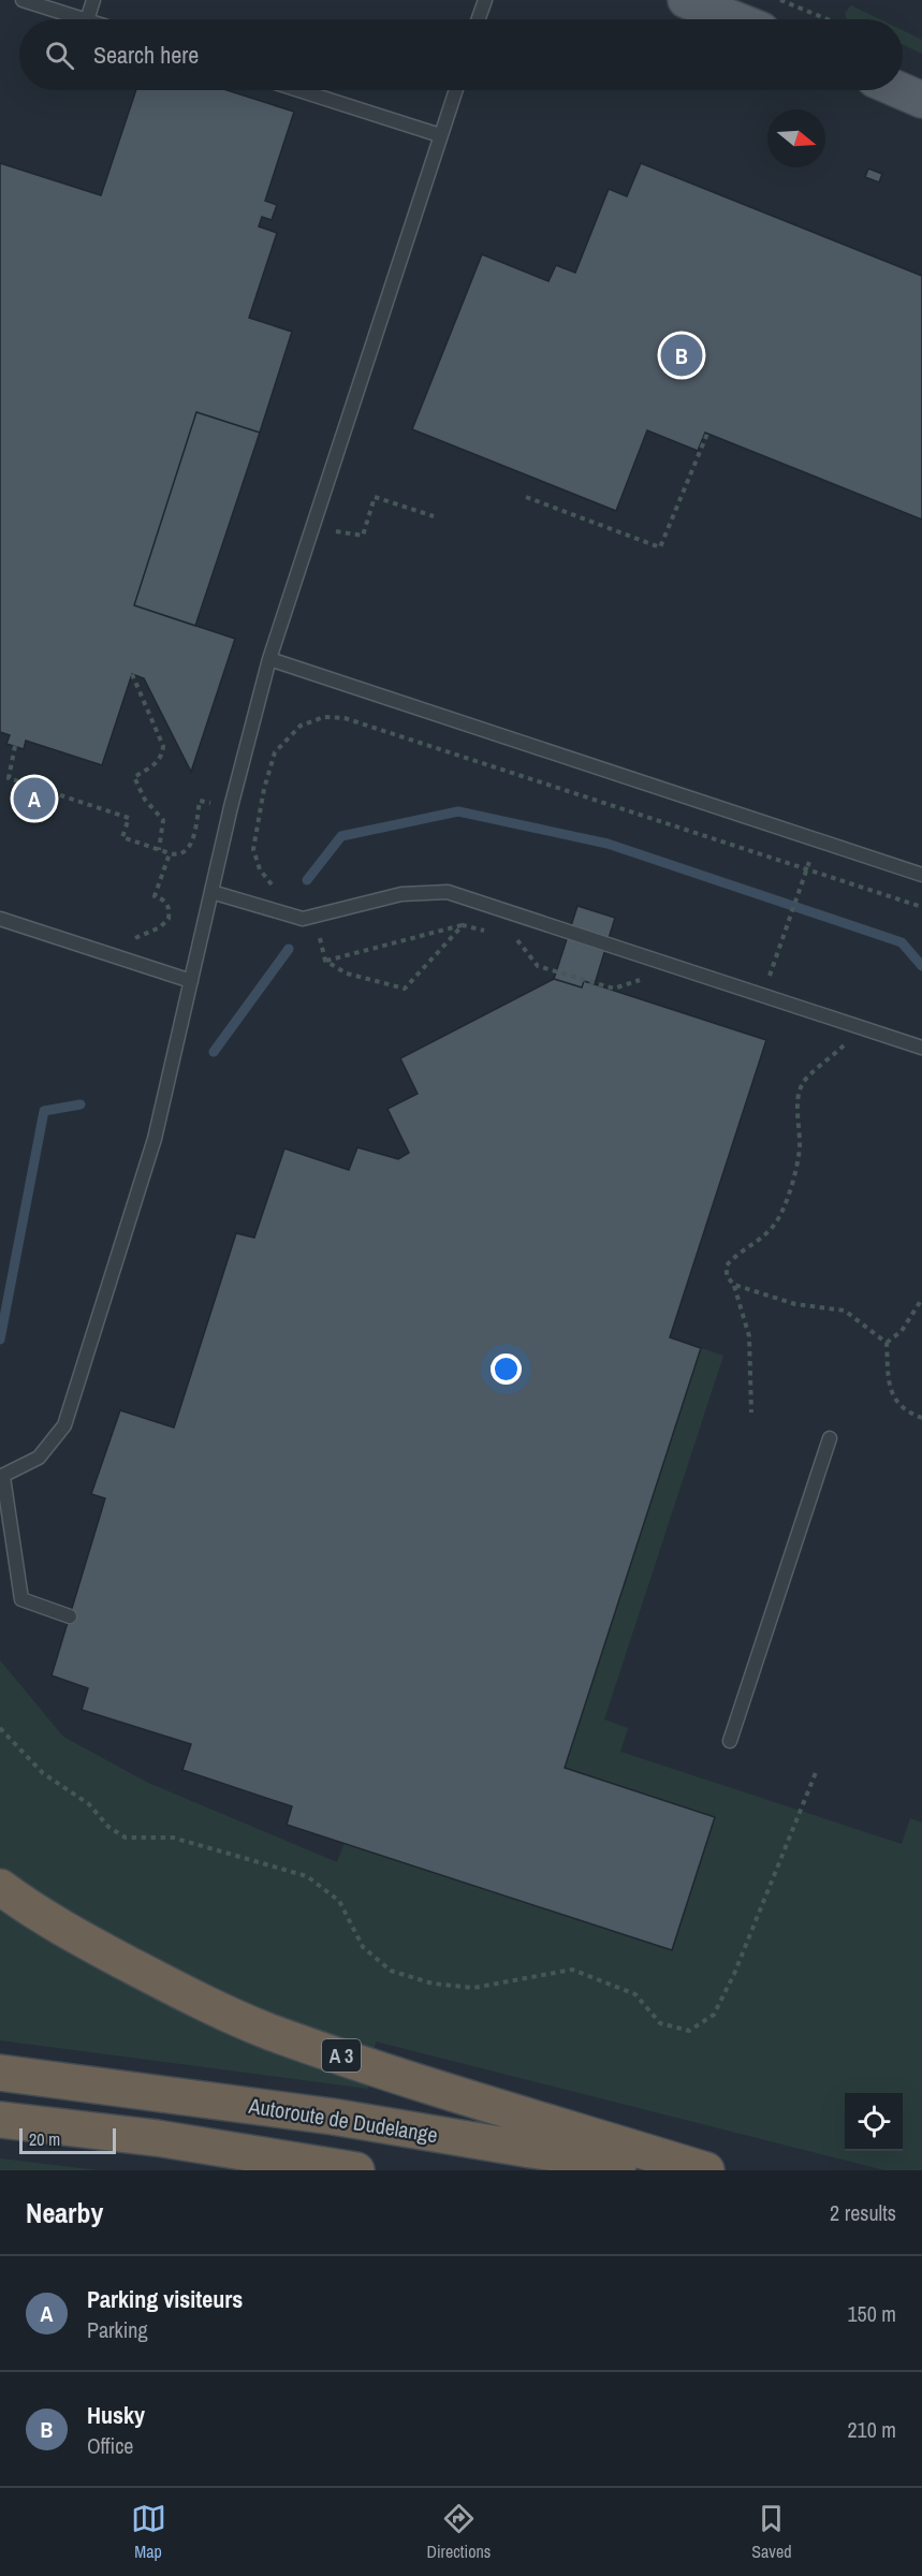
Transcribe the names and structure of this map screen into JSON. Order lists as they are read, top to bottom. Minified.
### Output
{"streets":{"highway":["A 3","Autoroute de Dudelange"]},"scale_bar":"20 m","north":"right","page":{"search":"Search here","pins":["B","A"],"scale":"20 m","heading":["Nearby","2 results"],"list":[{"mark":"A","name":"Parking visiteurs","note":"Parking","value":"150 m"},{"mark":"B","name":"Husky","note":"Office","value":"210 m"}],"nav":["Map","Directions","Saved"]}}
